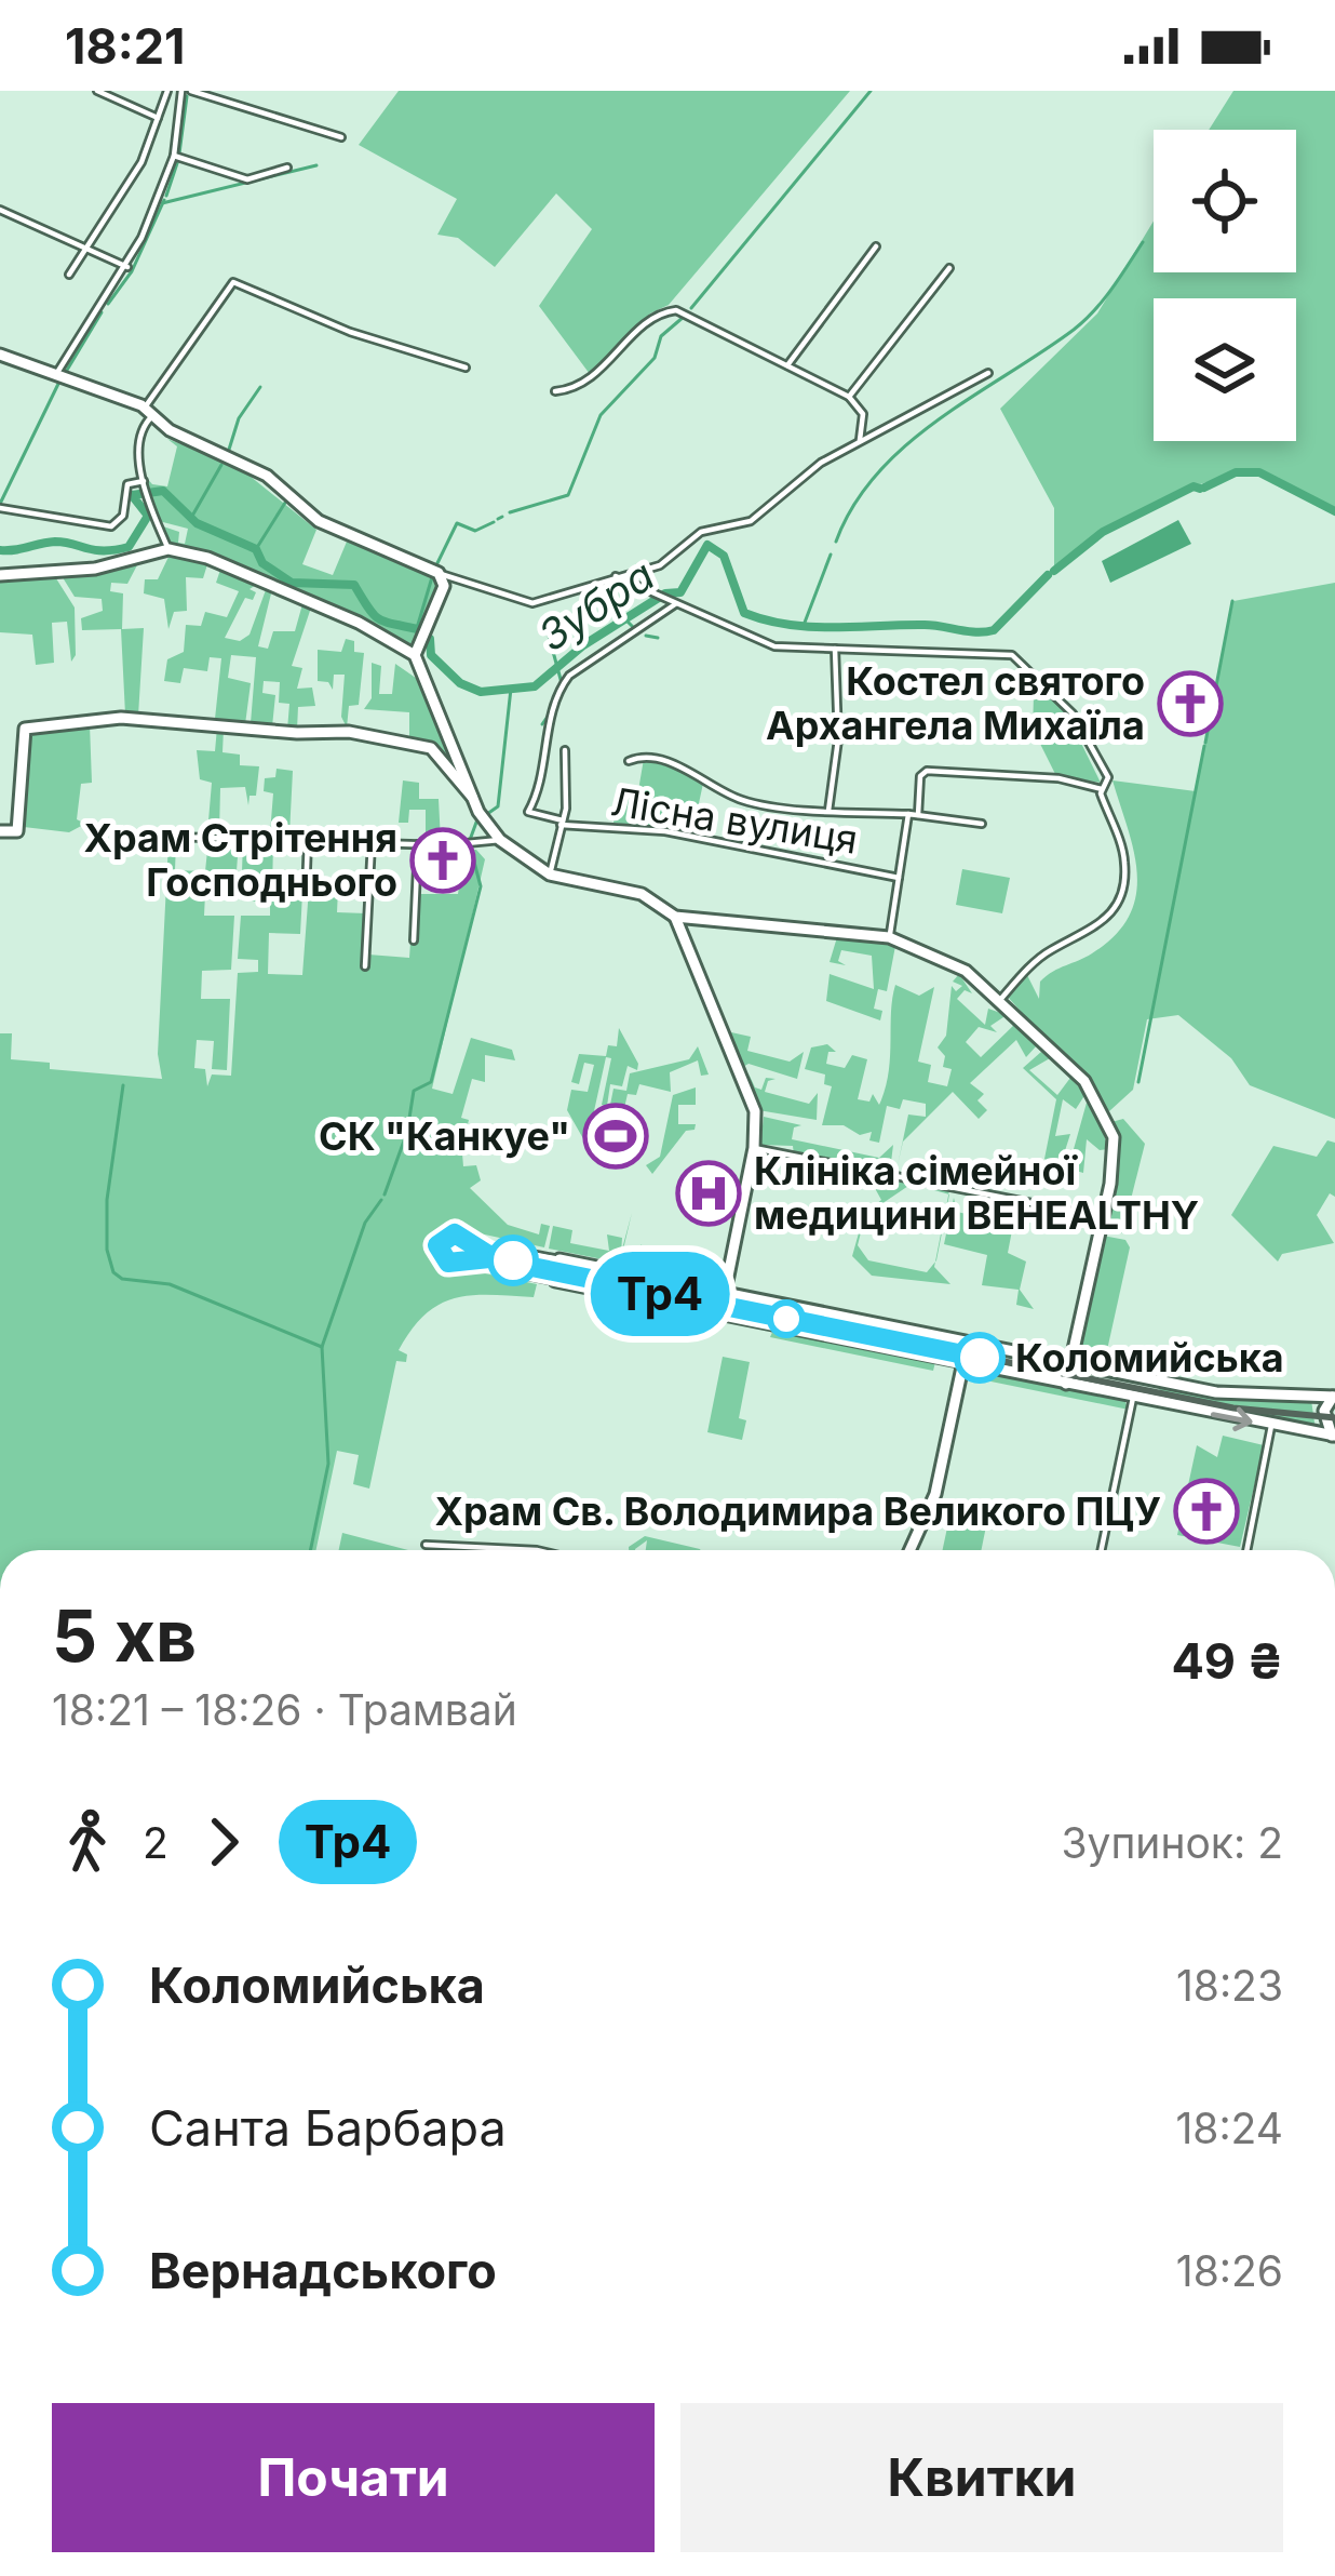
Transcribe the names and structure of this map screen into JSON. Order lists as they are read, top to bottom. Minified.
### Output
{"streets":{"street":["Лісна вулиця"]},"water":["Зубра"],"places":{"church":["Костел святого Архангела Михаїла","Храм Стрітення Господнього","Храм Св. Володимира Великого ПЦУ"],"sports":["СК \"Канкуе\""],"hospital":["Клініка сімейної медицини BEHEALTHY"],"other":["Коломийська"]},"lines":["tram line Тр4"],"page":{"status":"18:21","on_map":"Тр4","heading":["5 хв","18:21 – 18:26 · Трамвай","49 ₴"],"legs":["2","Тр4","Зупинок: 2"],"list":[{"name":"Коломийська","value":"18:23"},{"name":"Санта Барбара","value":"18:24"},{"name":"Вернадського","value":"18:26"}],"buttons":["Почати","Квитки"]}}
